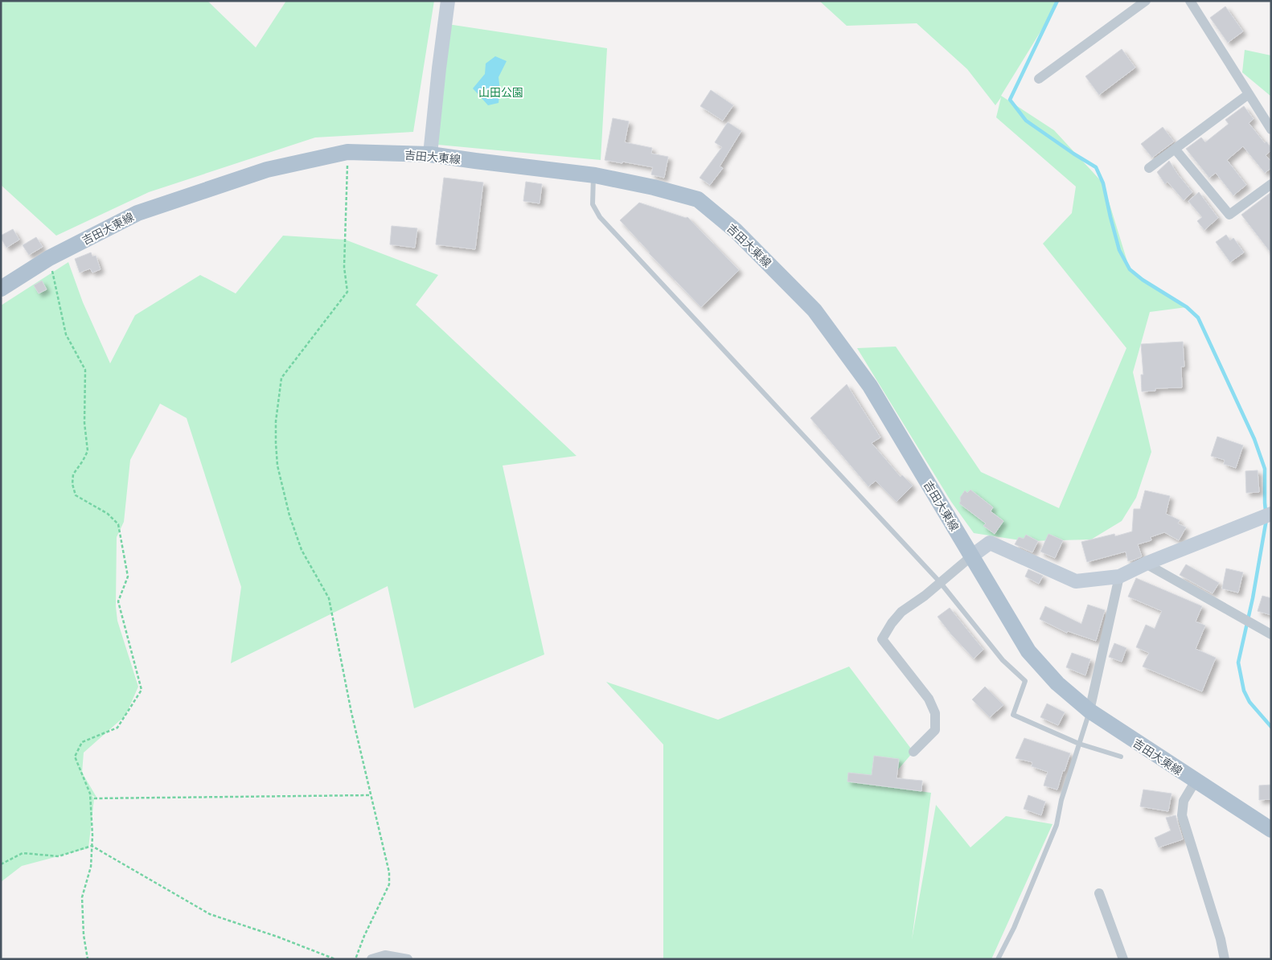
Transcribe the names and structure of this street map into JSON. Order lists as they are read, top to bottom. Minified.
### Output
{"streets":{"main road":["吉田大東線"]},"parks":["山田公園"]}
